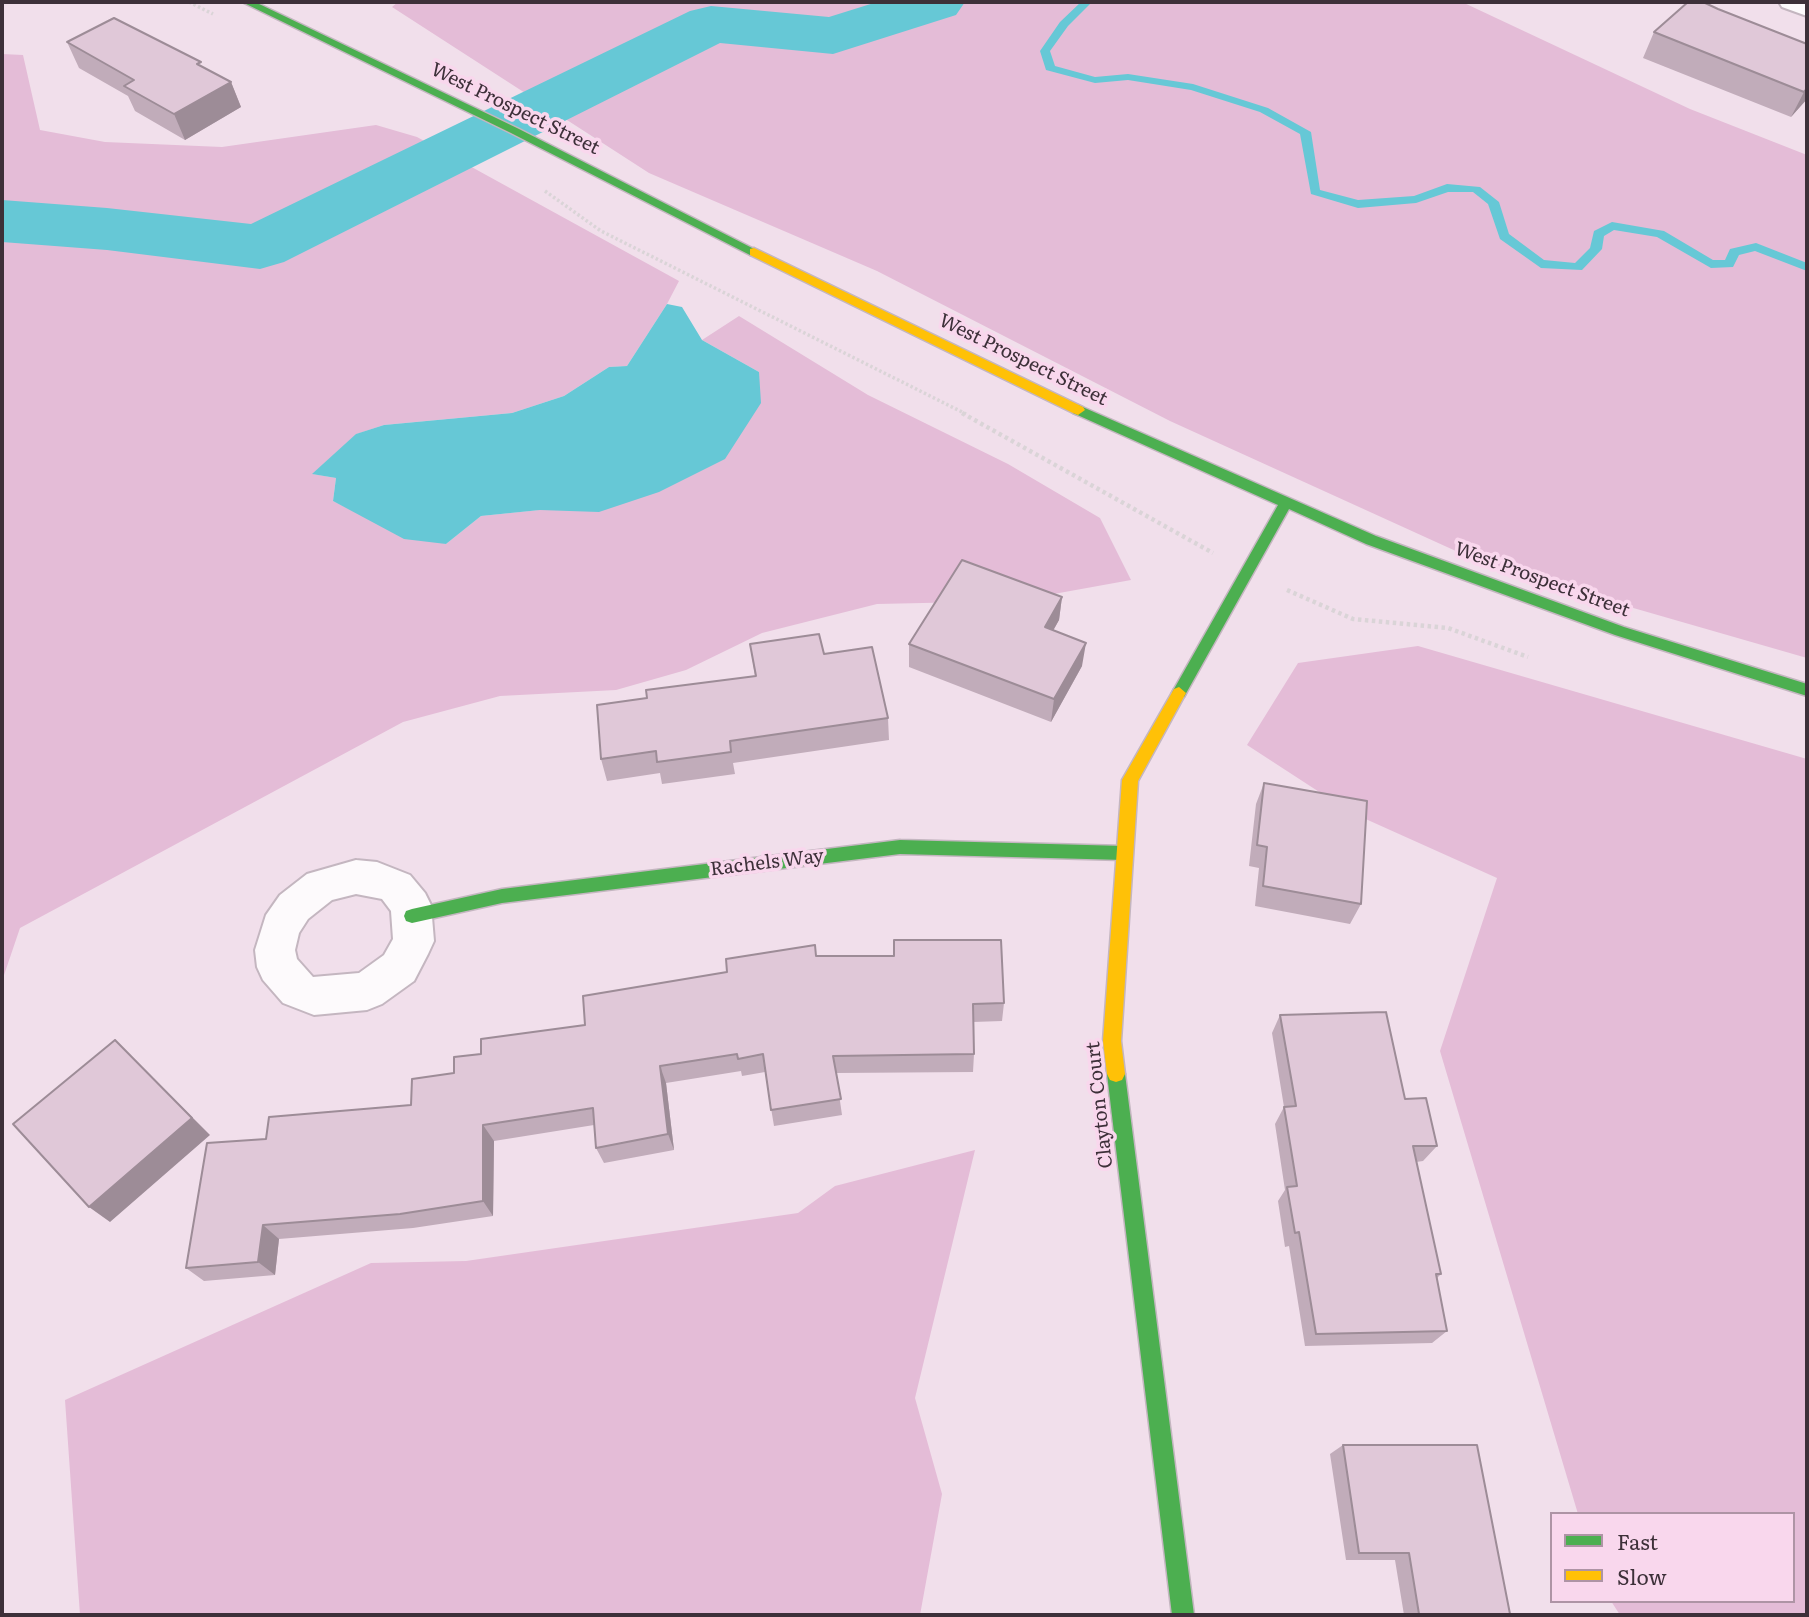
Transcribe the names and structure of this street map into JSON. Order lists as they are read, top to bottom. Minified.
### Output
{"streets":{"street":["West Prospect Street","Rachels Way","Clayton Court"]},"crossings":[["West Prospect Street","Clayton Court"],["Rachels Way","Clayton Court"]],"legend":["Fast","Slow"]}
